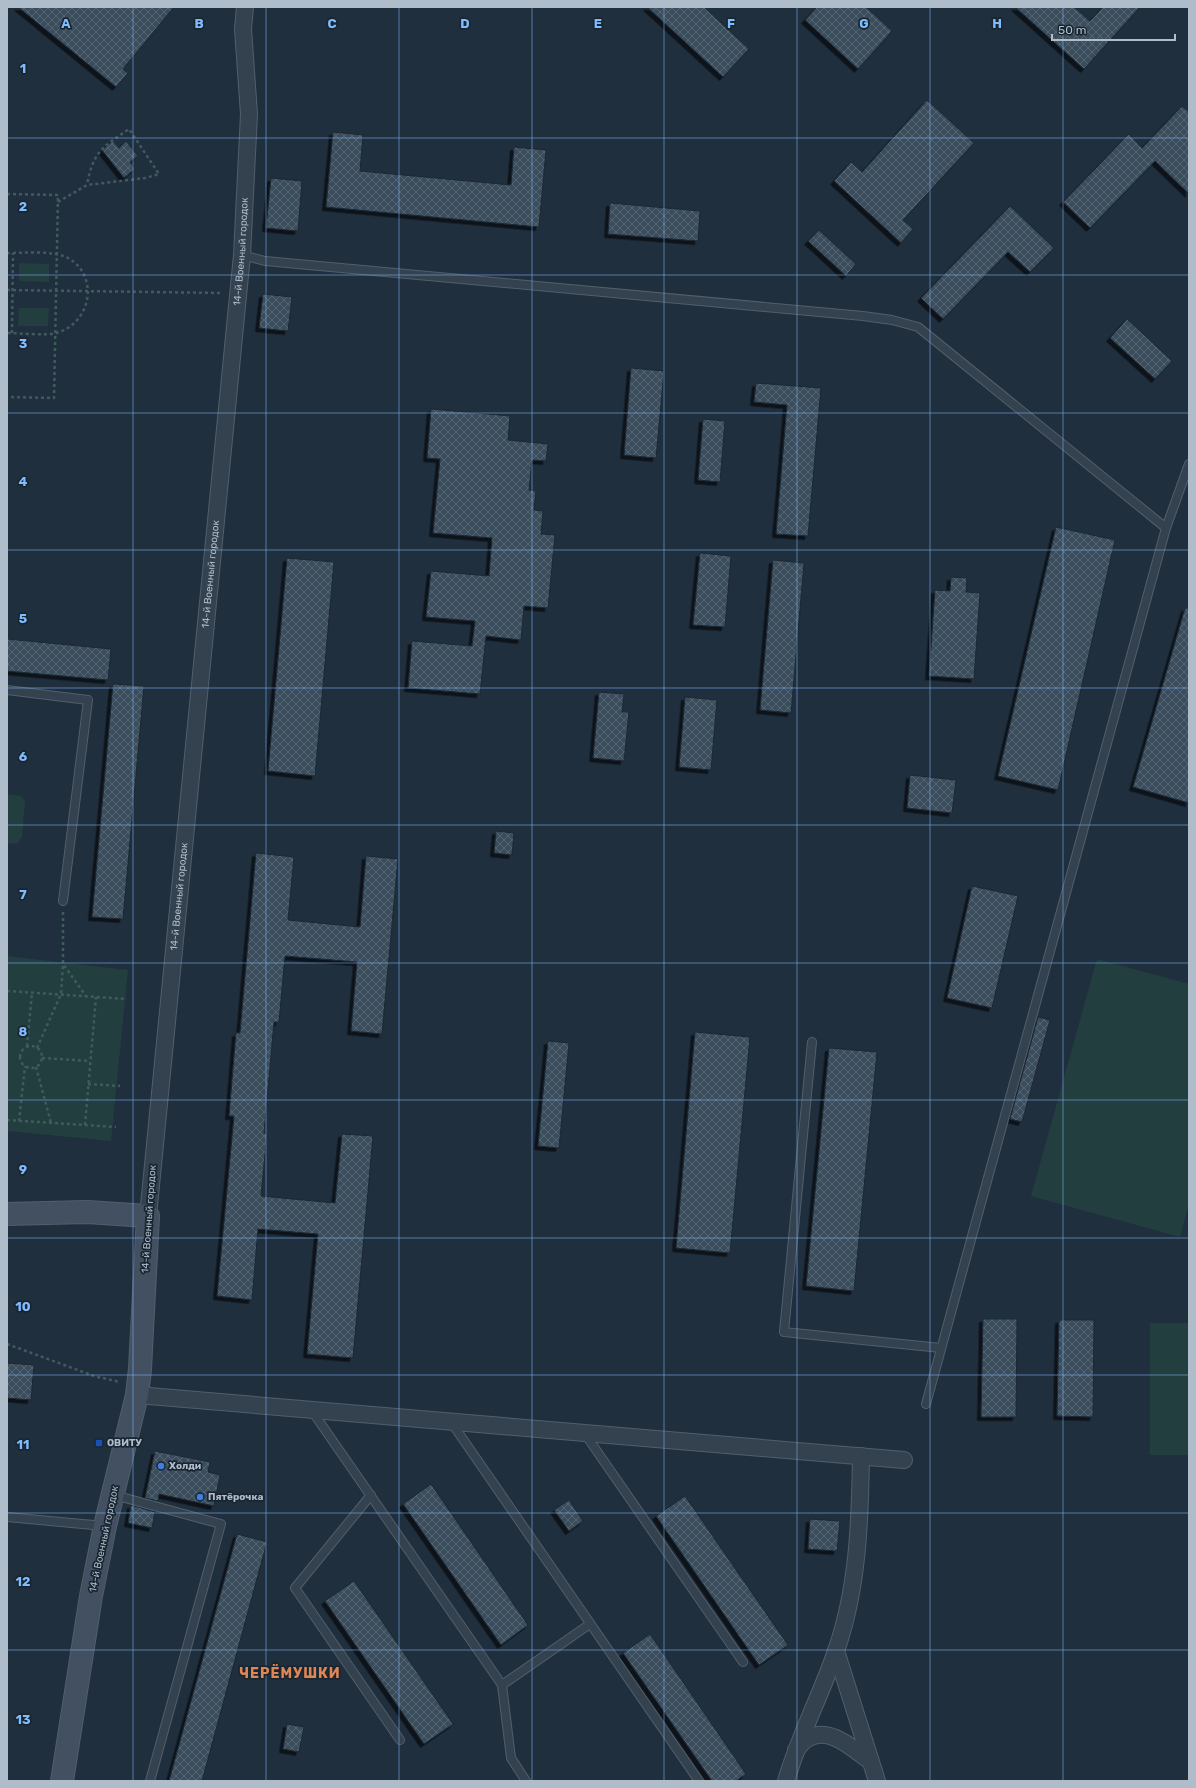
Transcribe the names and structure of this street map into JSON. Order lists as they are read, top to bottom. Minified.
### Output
{"streets":{"street":["14-й Военный городок"]},"districts":["ЧЕРЁМУШКИ"],"places":{"transit":["ОВИТУ"],"other":["Холди","Пятёрочка"]},"scale_bar":"50 m","grid":{"columns":["A","B","C","D","E","F","G","H"],"rows":["1","2","3","4","5","6","7","8","9","10","11","12","13"]}}
